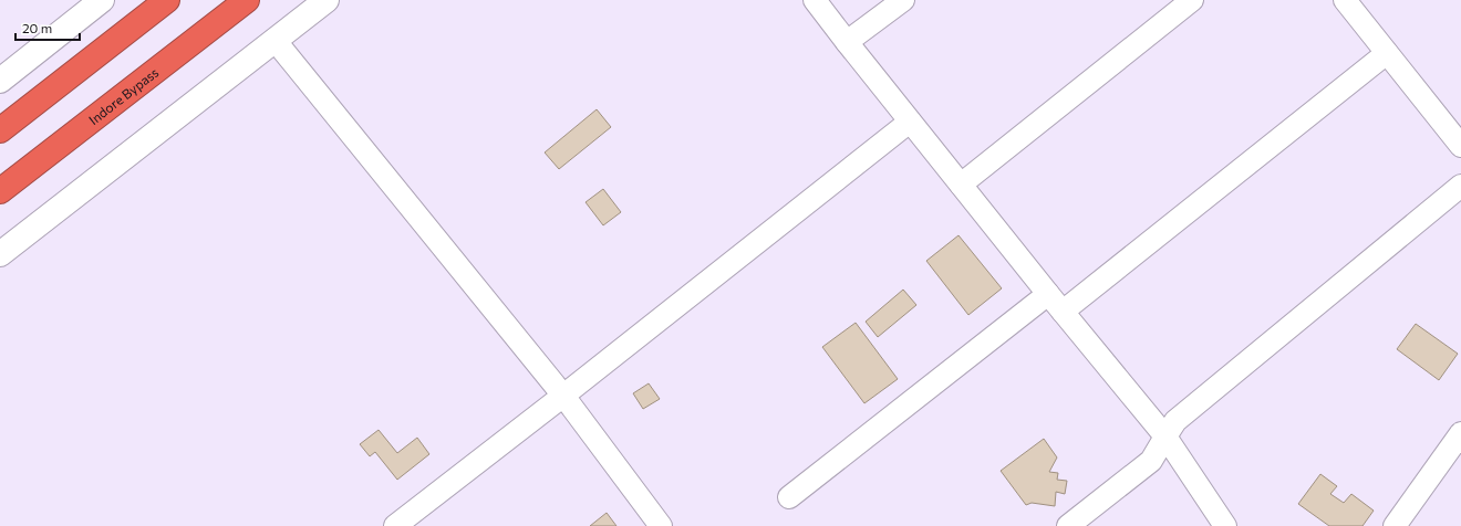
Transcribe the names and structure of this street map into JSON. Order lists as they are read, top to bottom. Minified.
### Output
{"streets":{"highway":["Indore Bypass"]},"scale_bar":"20 m"}
